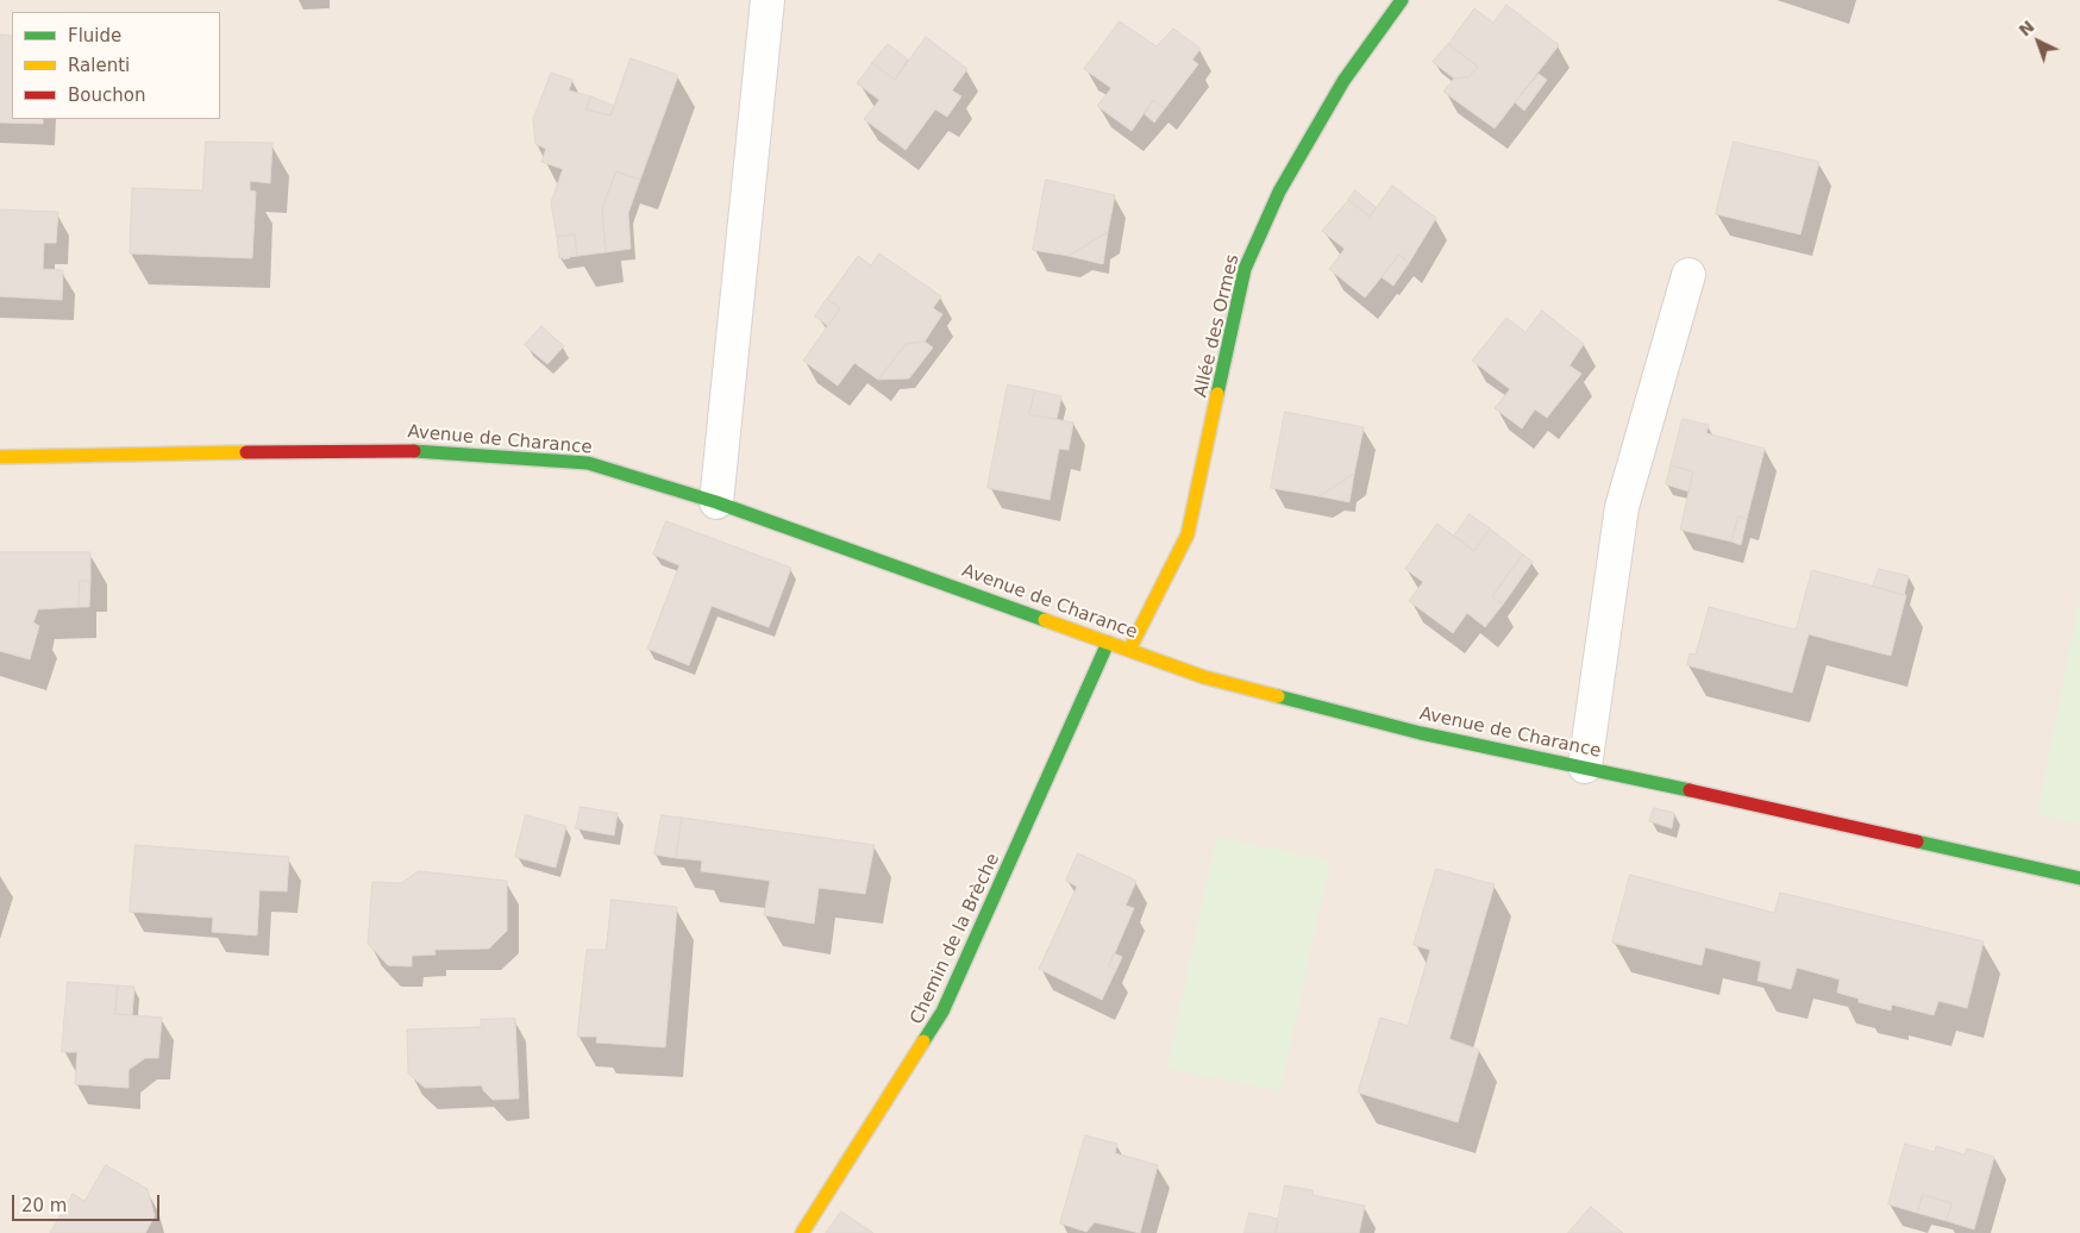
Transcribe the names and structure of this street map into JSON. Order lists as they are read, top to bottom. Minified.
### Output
{"streets":{"street":["Allée des Ormes","Avenue de Charance","Chemin de la Brèche"]},"crossings":[["Allée des Ormes","Avenue de Charance"],["Avenue de Charance","Chemin de la Brèche"]],"legend":["Fluide","Ralenti","Bouchon"],"scale_bar":"20 m","north":"top left"}
